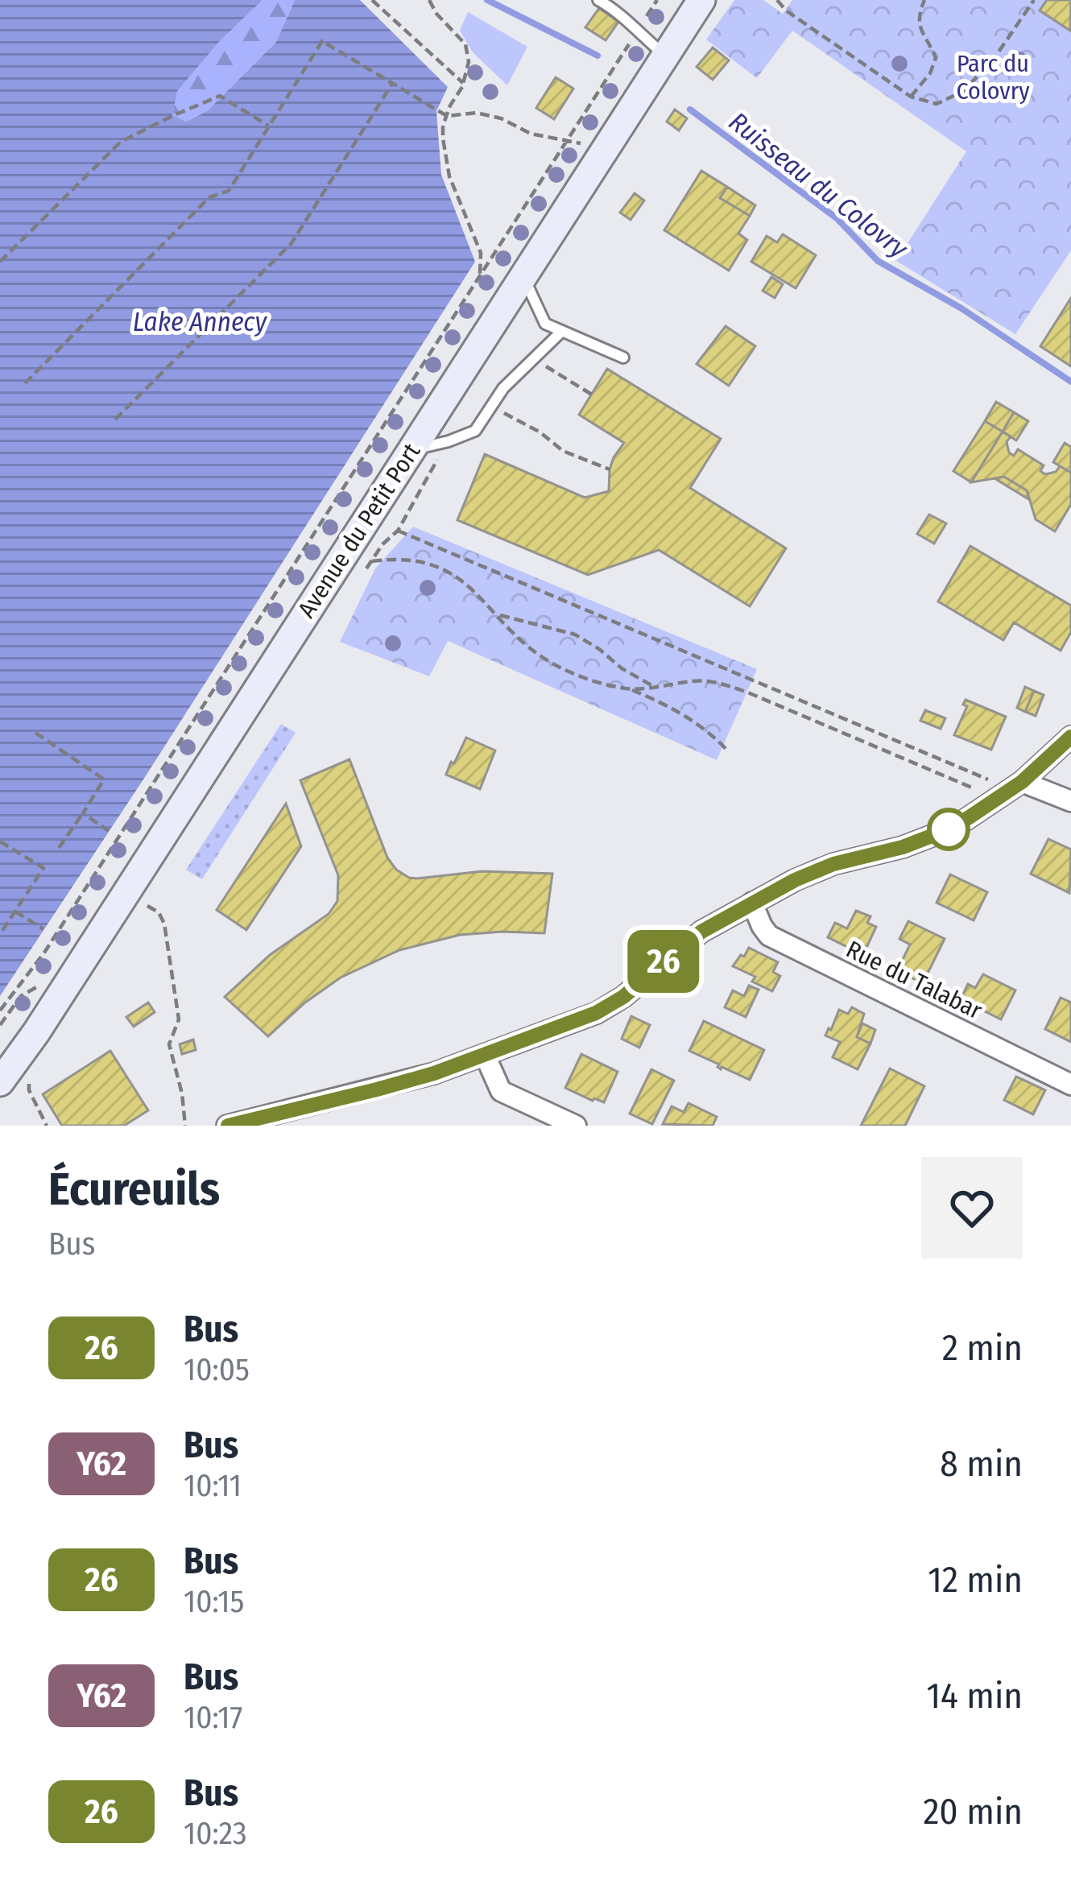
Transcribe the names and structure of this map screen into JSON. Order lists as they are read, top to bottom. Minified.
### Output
{"streets":{"main road":["Avenue du Petit Port"],"street":["Rue du Talabar"]},"water":["Ruisseau du Colovry","Lake Annecy"],"parks":["Parc du Colovry"],"lines":["bus line 26"],"page":{"on_map":"26","heading":["Écureuils","Bus"],"list":[{"mark":"26","name":"Bus","note":"10:05","value":"2 min"},{"mark":"Y62","name":"Bus","note":"10:11","value":"8 min"},{"mark":"26","name":"Bus","note":"10:15","value":"12 min"},{"mark":"Y62","name":"Bus","note":"10:17","value":"14 min"},{"mark":"26","name":"Bus","note":"10:23","value":"20 min"}]}}
